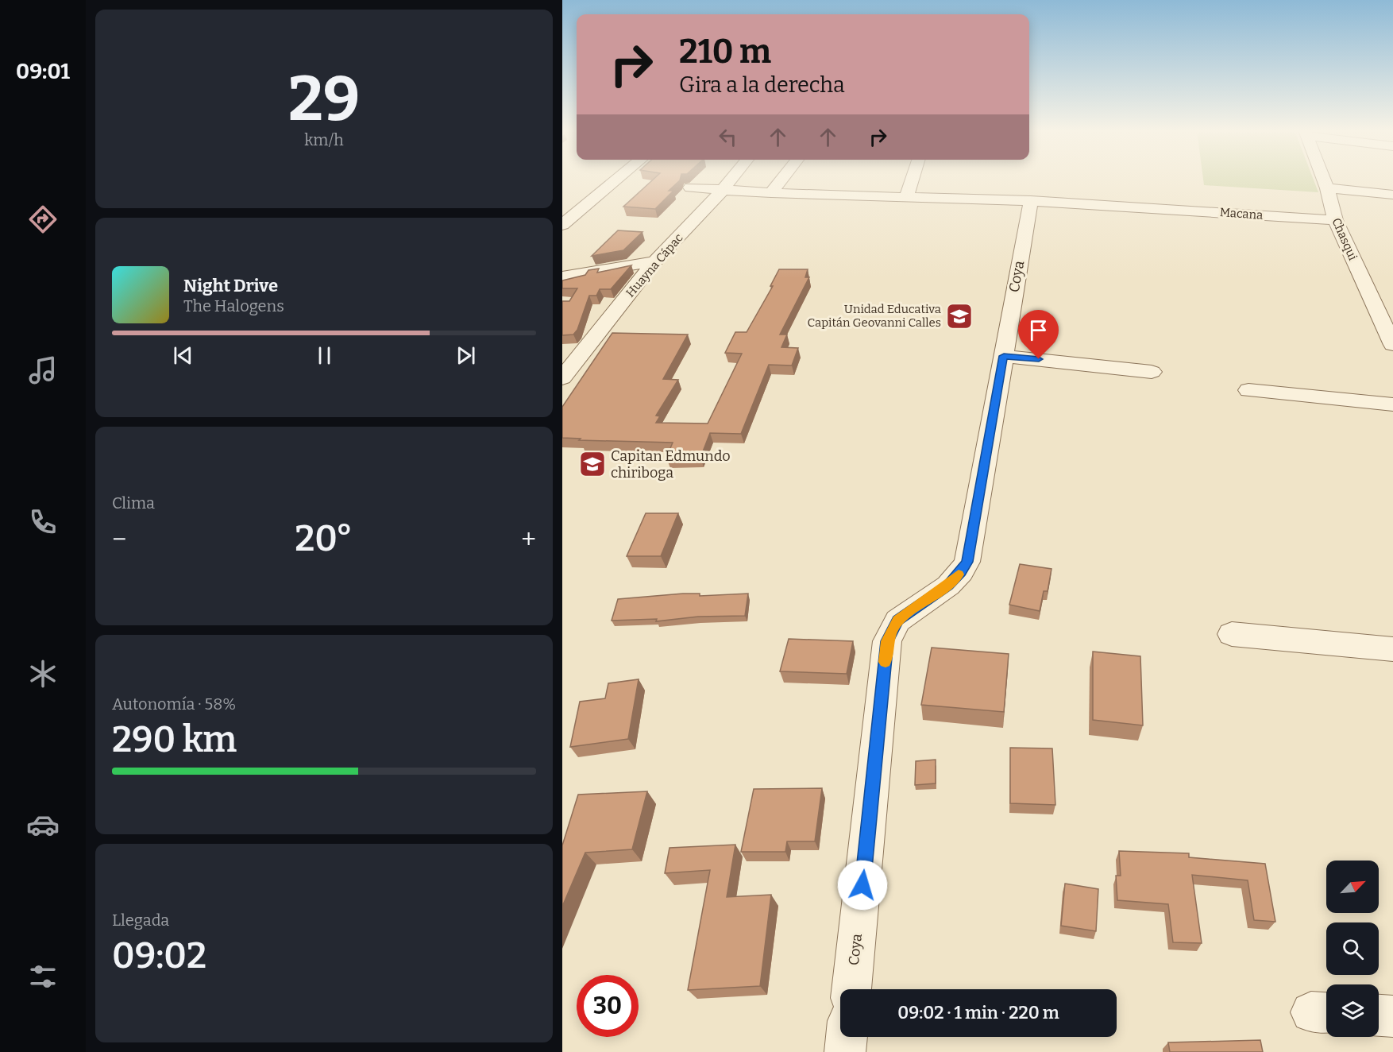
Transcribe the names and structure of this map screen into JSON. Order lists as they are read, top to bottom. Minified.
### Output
{"streets":{"street":["Macana","Chasqui","Huayna Cápac","Coya"]},"crossings":[["Macana","Chasqui"],["Macana","Huayna Cápac"],["Macana","Coya"]],"places":{"school or university":["Unidad Educativa Capitán Geovanni Calles","Capitan Edmundo chiriboga"]},"north":"top right","page":{"tabs":"09:01","tile":[["29","km/h"],"Clima",["Autonomía · 58%","290 km"],["Llegada","09:02"]],"turn":["210 m","Gira a la derecha"],"song":["Night Drive","The Halogens"],"heat":["−","20°","+"],"limit":"30","trip":"09:02 · 1 min · 220 m"}}
